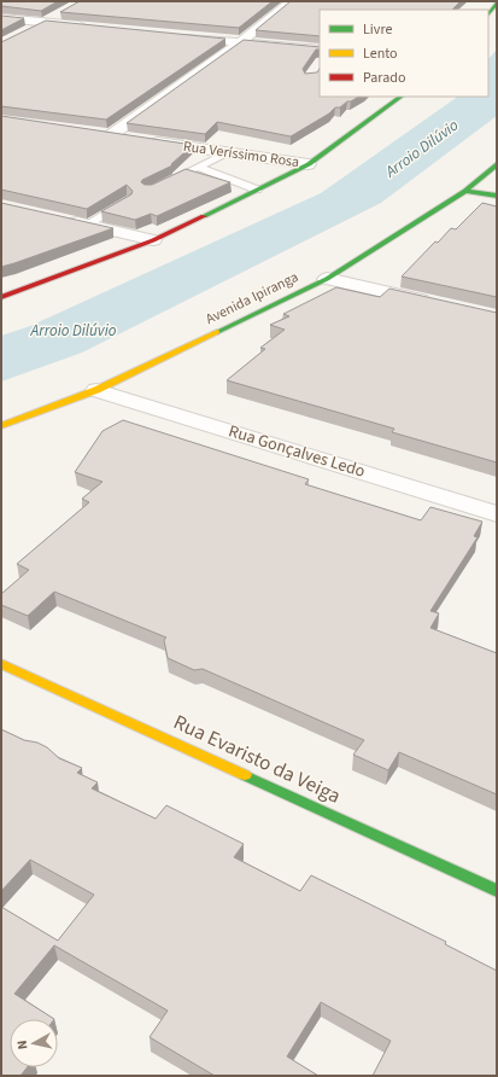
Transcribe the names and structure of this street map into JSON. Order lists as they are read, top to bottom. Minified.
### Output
{"streets":{"main road":["Avenida Ipiranga","Rua Evaristo da Veiga"],"street":["Rua Veríssimo Rosa","Rua Gonçalves Ledo"]},"crossings":[["Avenida Ipiranga","Rua Gonçalves Ledo"]],"water":["Arroio Dilúvio"],"legend":["Livre","Lento","Parado"],"north":"left"}
